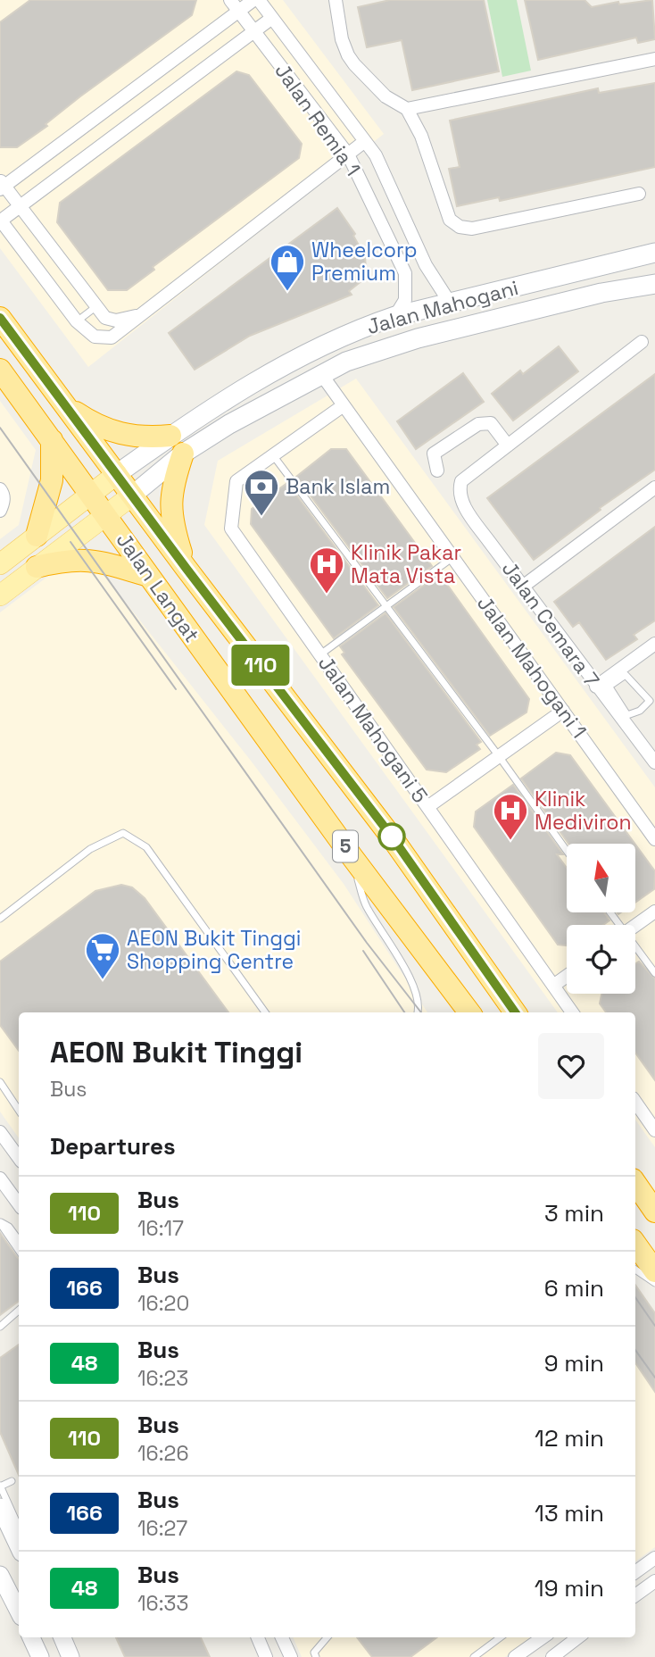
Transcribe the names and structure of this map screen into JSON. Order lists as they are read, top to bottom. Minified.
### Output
{"streets":{"highway":["Jalan Langat","5"],"main road":["Jalan Mahogani"],"street":["Jalan Remia 1","Jalan Cemara 7","Jalan Mahogani 1","Jalan Mahogani 5"]},"crossings":[["Jalan Remia 1","Jalan Mahogani"],["Jalan Mahogani","Jalan Langat"],["Jalan Mahogani","Jalan Mahogani 1"],["Jalan Mahogani 1","Jalan Mahogani 5"]],"places":{"shop":["Wheelcorp Premium"],"bank":["Bank Islam"],"hospital":["Klinik Pakar Mata Vista","Klinik Mediviron"],"supermarket":["AEON Bukit Tinggi Shopping Centre"]},"lines":["bus line 110"],"north":"top","page":{"on_map":"110","heading":[["AEON Bukit Tinggi","Bus"],"Departures"],"list":[{"mark":"110","name":"Bus","note":"16:17","value":"3 min"},{"mark":"166","name":"Bus","note":"16:20","value":"6 min"},{"mark":"48","name":"Bus","note":"16:23","value":"9 min"},{"mark":"110","name":"Bus","note":"16:26","value":"12 min"},{"mark":"166","name":"Bus","note":"16:27","value":"13 min"},{"mark":"48","name":"Bus","note":"16:33","value":"19 min"}]}}
